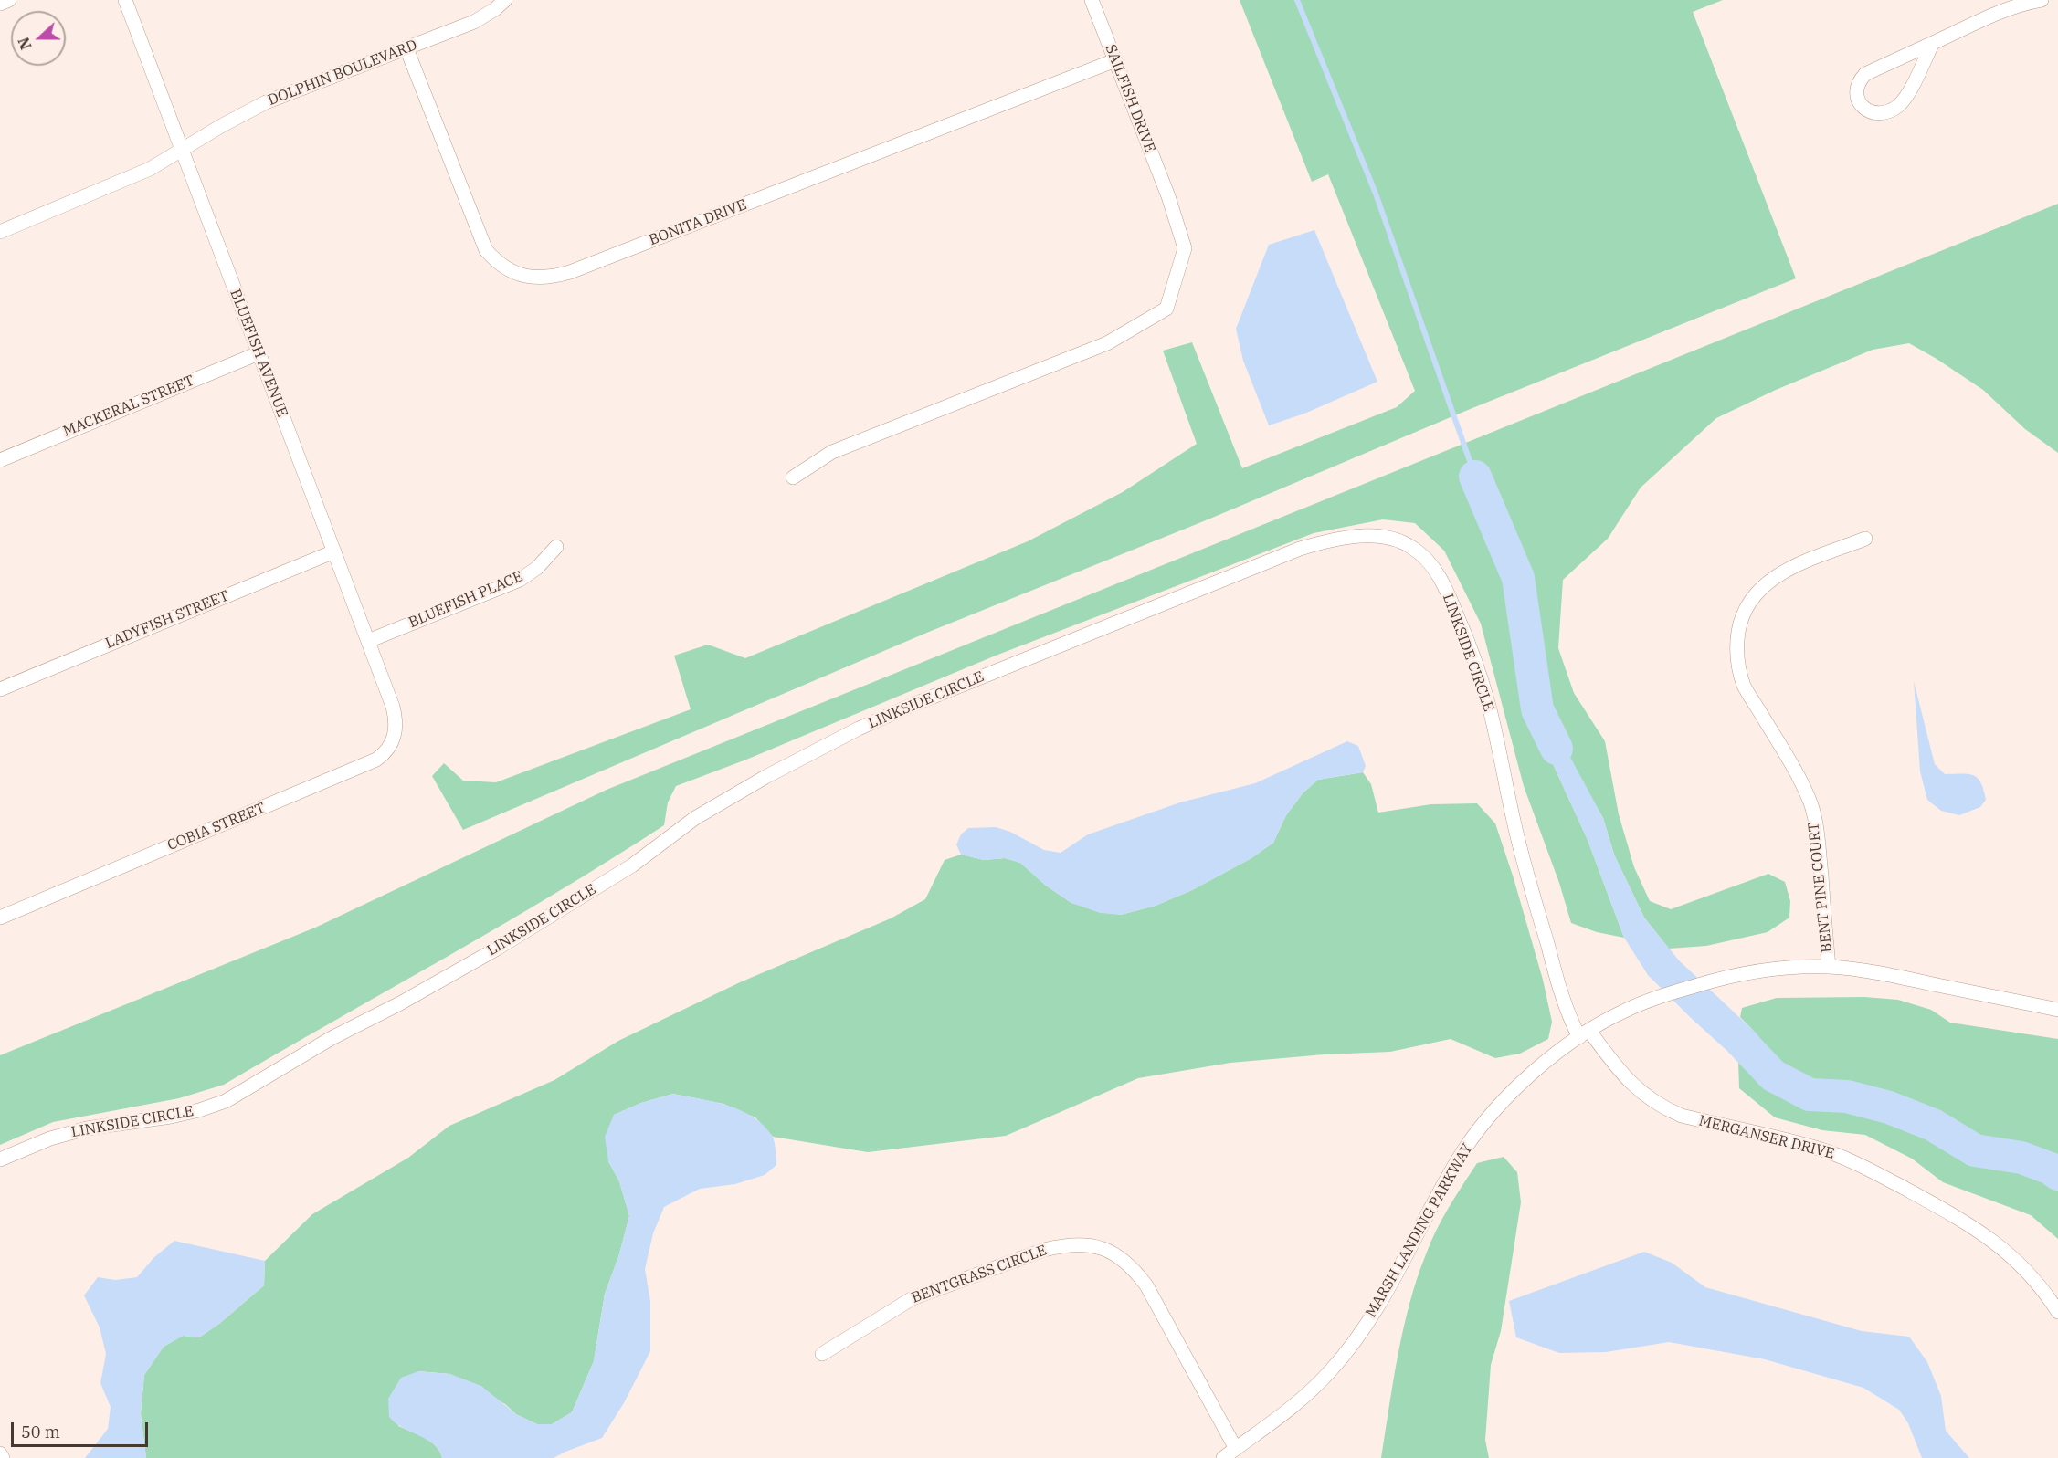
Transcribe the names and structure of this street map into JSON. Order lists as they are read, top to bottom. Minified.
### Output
{"streets":{"street":["DOLPHIN BOULEVARD","SAILFISH DRIVE","BONITA DRIVE","BLUEFISH AVENUE","MACKERAL STREET","BLUEFISH PLACE","LADYFISH STREET","LINKSIDE CIRCLE","COBIA STREET","BENT PINE COURT","MERGANSER DRIVE","MARSH LANDING PARKWAY","BENTGRASS CIRCLE"]},"crossings":[["DOLPHIN BOULEVARD","BONITA DRIVE"],["DOLPHIN BOULEVARD","BLUEFISH AVENUE"],["SAILFISH DRIVE","BONITA DRIVE"],["BLUEFISH AVENUE","MACKERAL STREET"],["BLUEFISH AVENUE","BLUEFISH PLACE"],["BLUEFISH AVENUE","LADYFISH STREET"],["BLUEFISH AVENUE","COBIA STREET"],["LINKSIDE CIRCLE","MERGANSER DRIVE"],["LINKSIDE CIRCLE","MARSH LANDING PARKWAY"],["BENT PINE COURT","MARSH LANDING PARKWAY"],["MERGANSER DRIVE","MARSH LANDING PARKWAY"],["MARSH LANDING PARKWAY","BENTGRASS CIRCLE"]],"scale_bar":"50 m","north":"left"}
